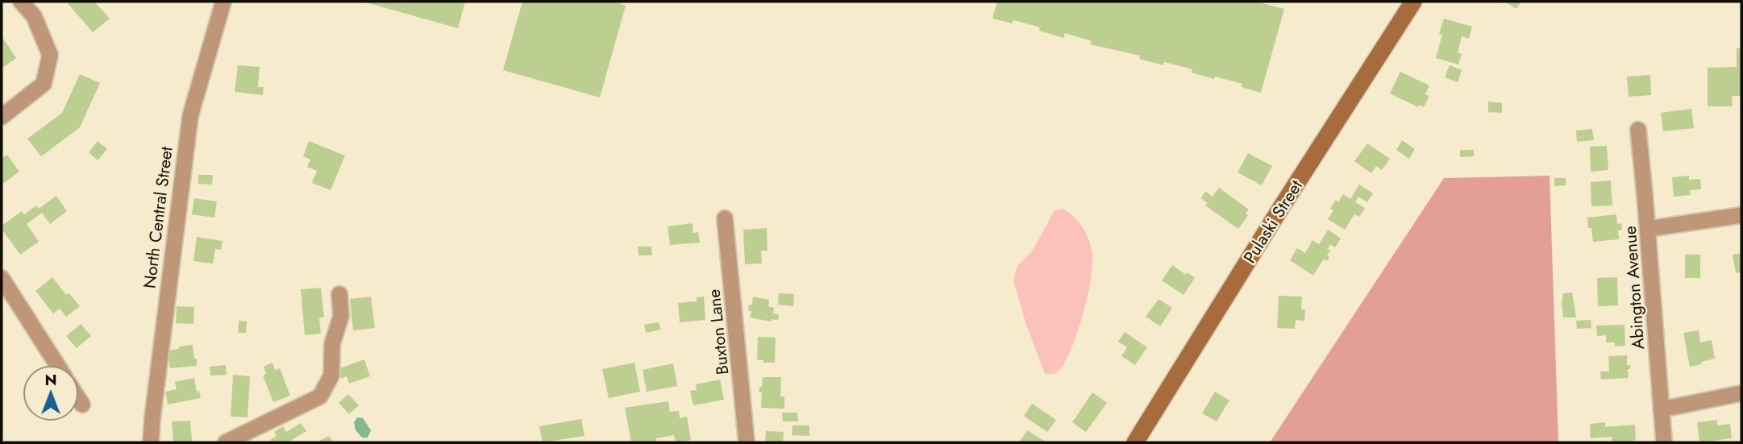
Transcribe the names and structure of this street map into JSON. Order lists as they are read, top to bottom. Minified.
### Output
{"streets":{"main road":["Pulaski Street"],"street":["North Central Street","Abington Avenue","Buxton Lane"]},"north":"top"}
